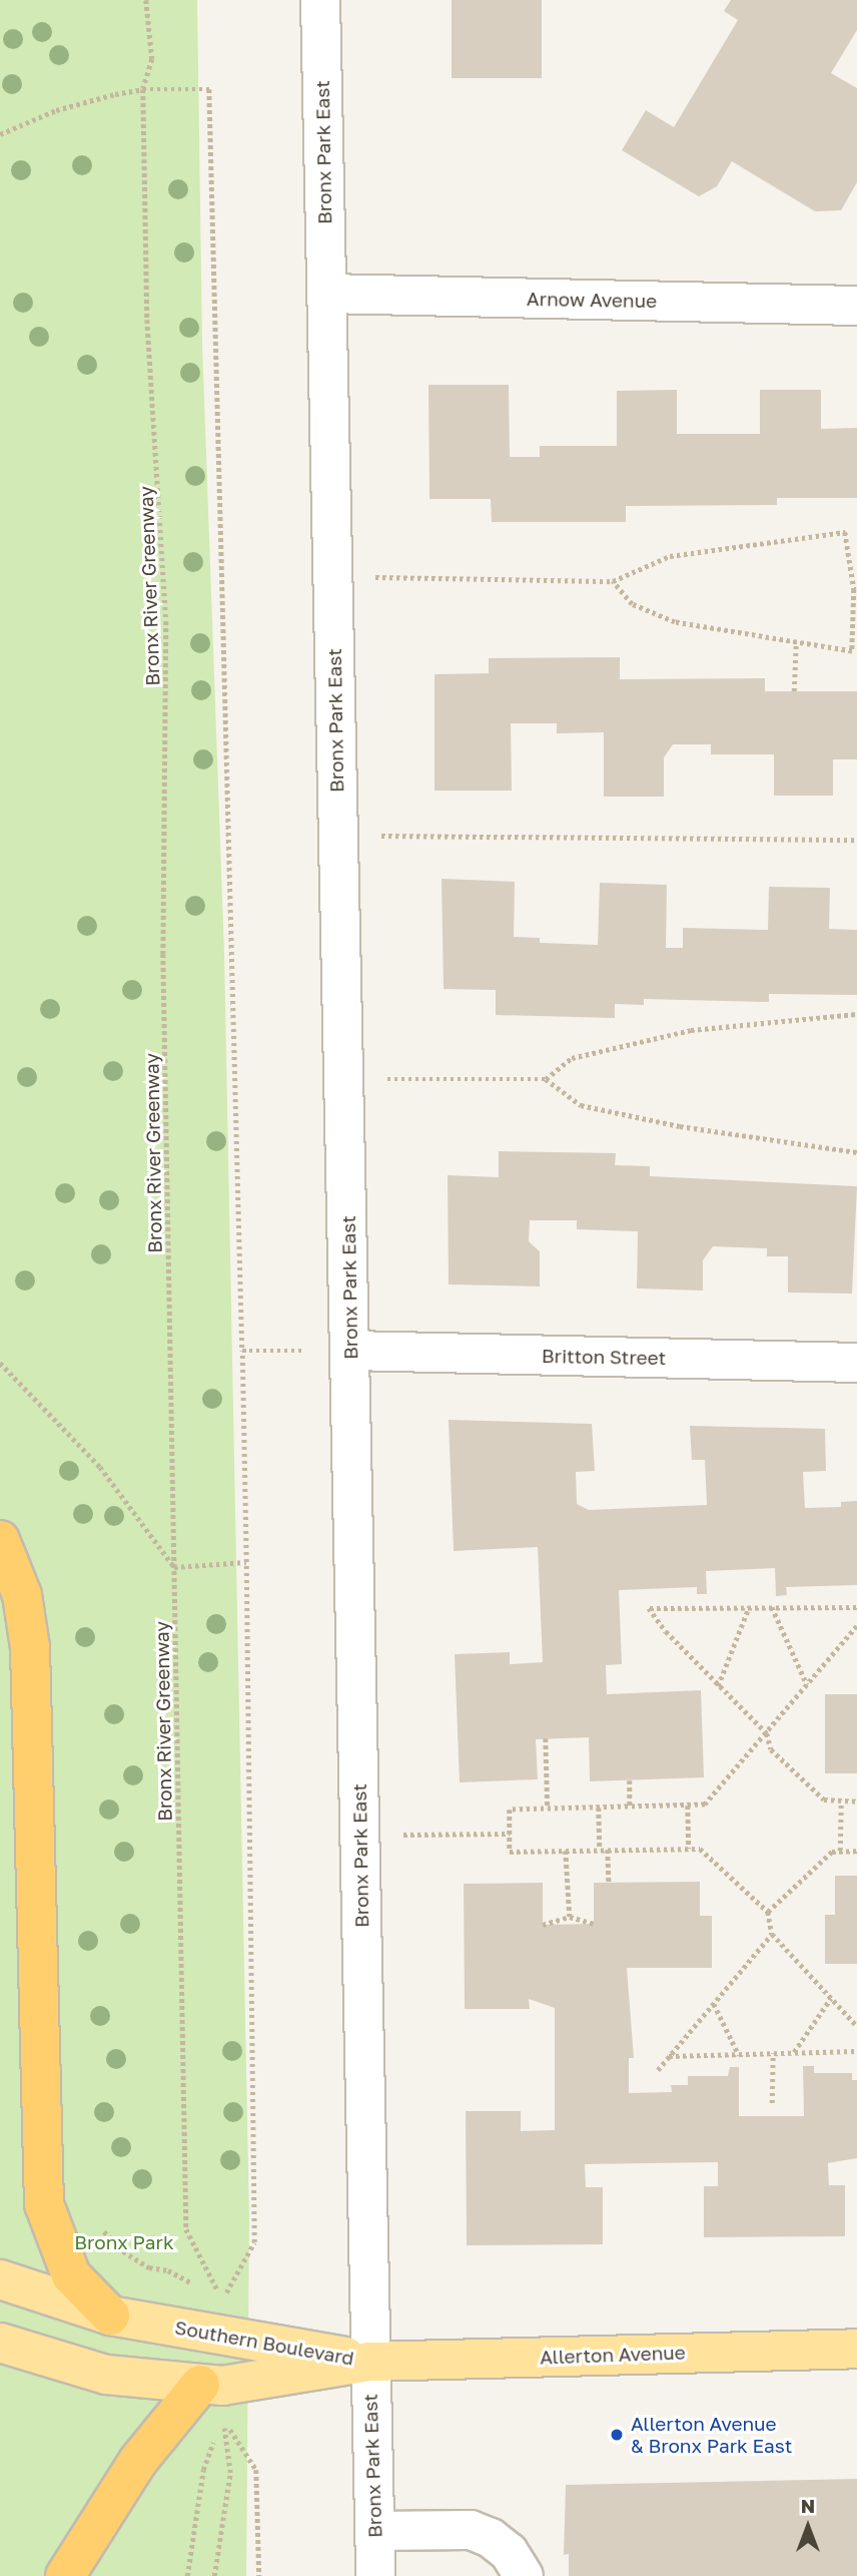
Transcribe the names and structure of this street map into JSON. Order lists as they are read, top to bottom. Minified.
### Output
{"streets":{"main road":["Southern Boulevard","Allerton Avenue"],"street":["Bronx Park East","Arnow Avenue","Britton Street"],"path":["Bronx River Greenway"]},"crossings":[["Bronx Park East","Arnow Avenue"],["Bronx Park East","Britton Street"],["Bronx Park East","Southern Boulevard"],["Bronx Park East","Allerton Avenue"],["Southern Boulevard","Allerton Avenue"]],"parks":["Bronx Park"],"places":["Allerton Avenue & Bronx Park East"],"north":"top"}
